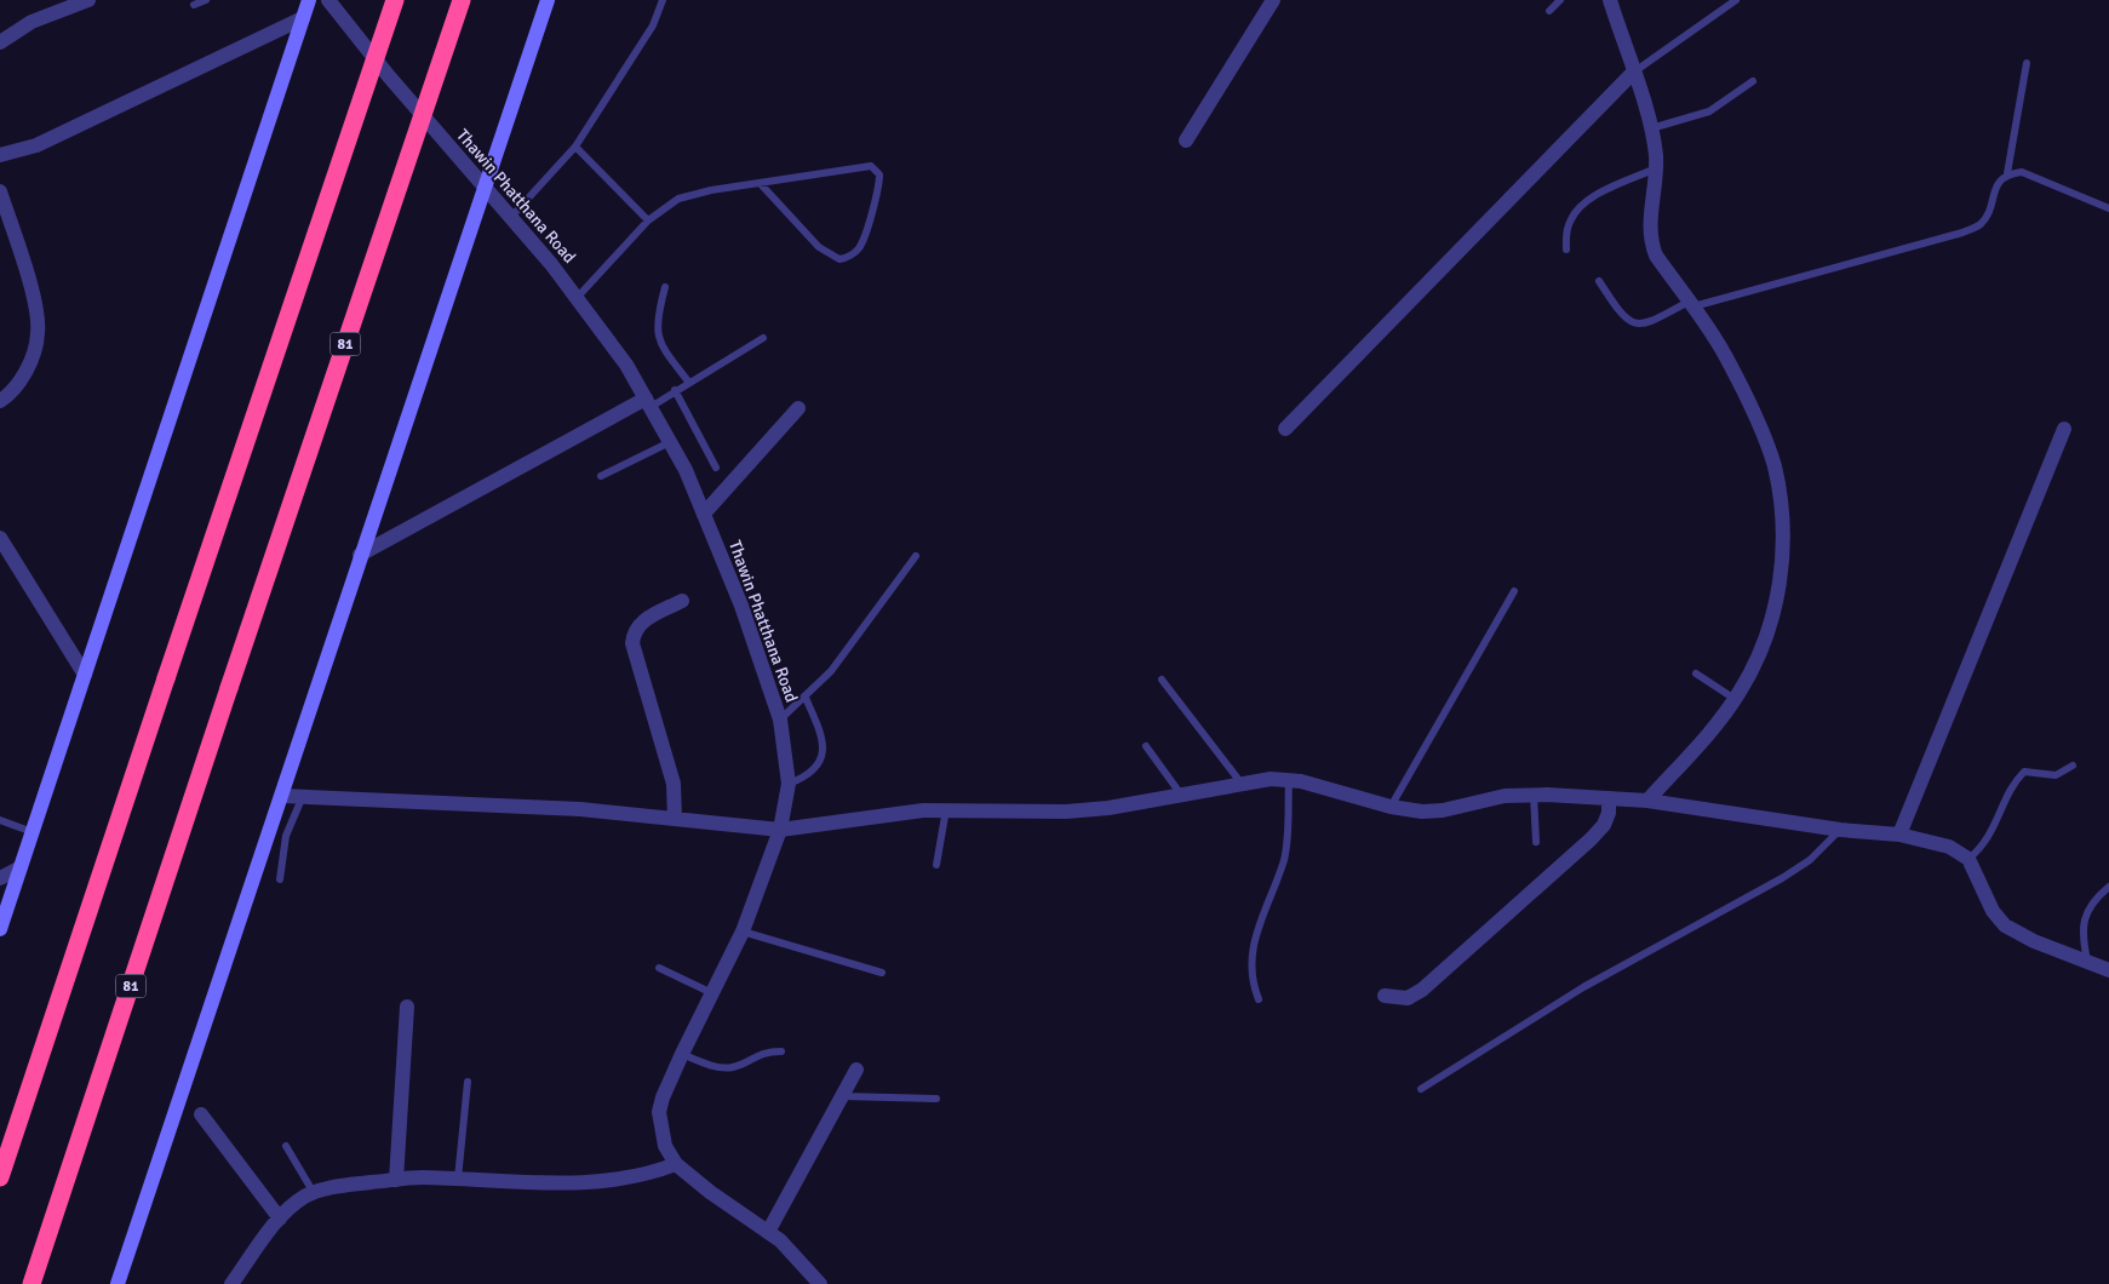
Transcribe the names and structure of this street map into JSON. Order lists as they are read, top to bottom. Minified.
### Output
{"streets":{"highway":["81"],"street":["Thawin Phatthana Road"]}}
